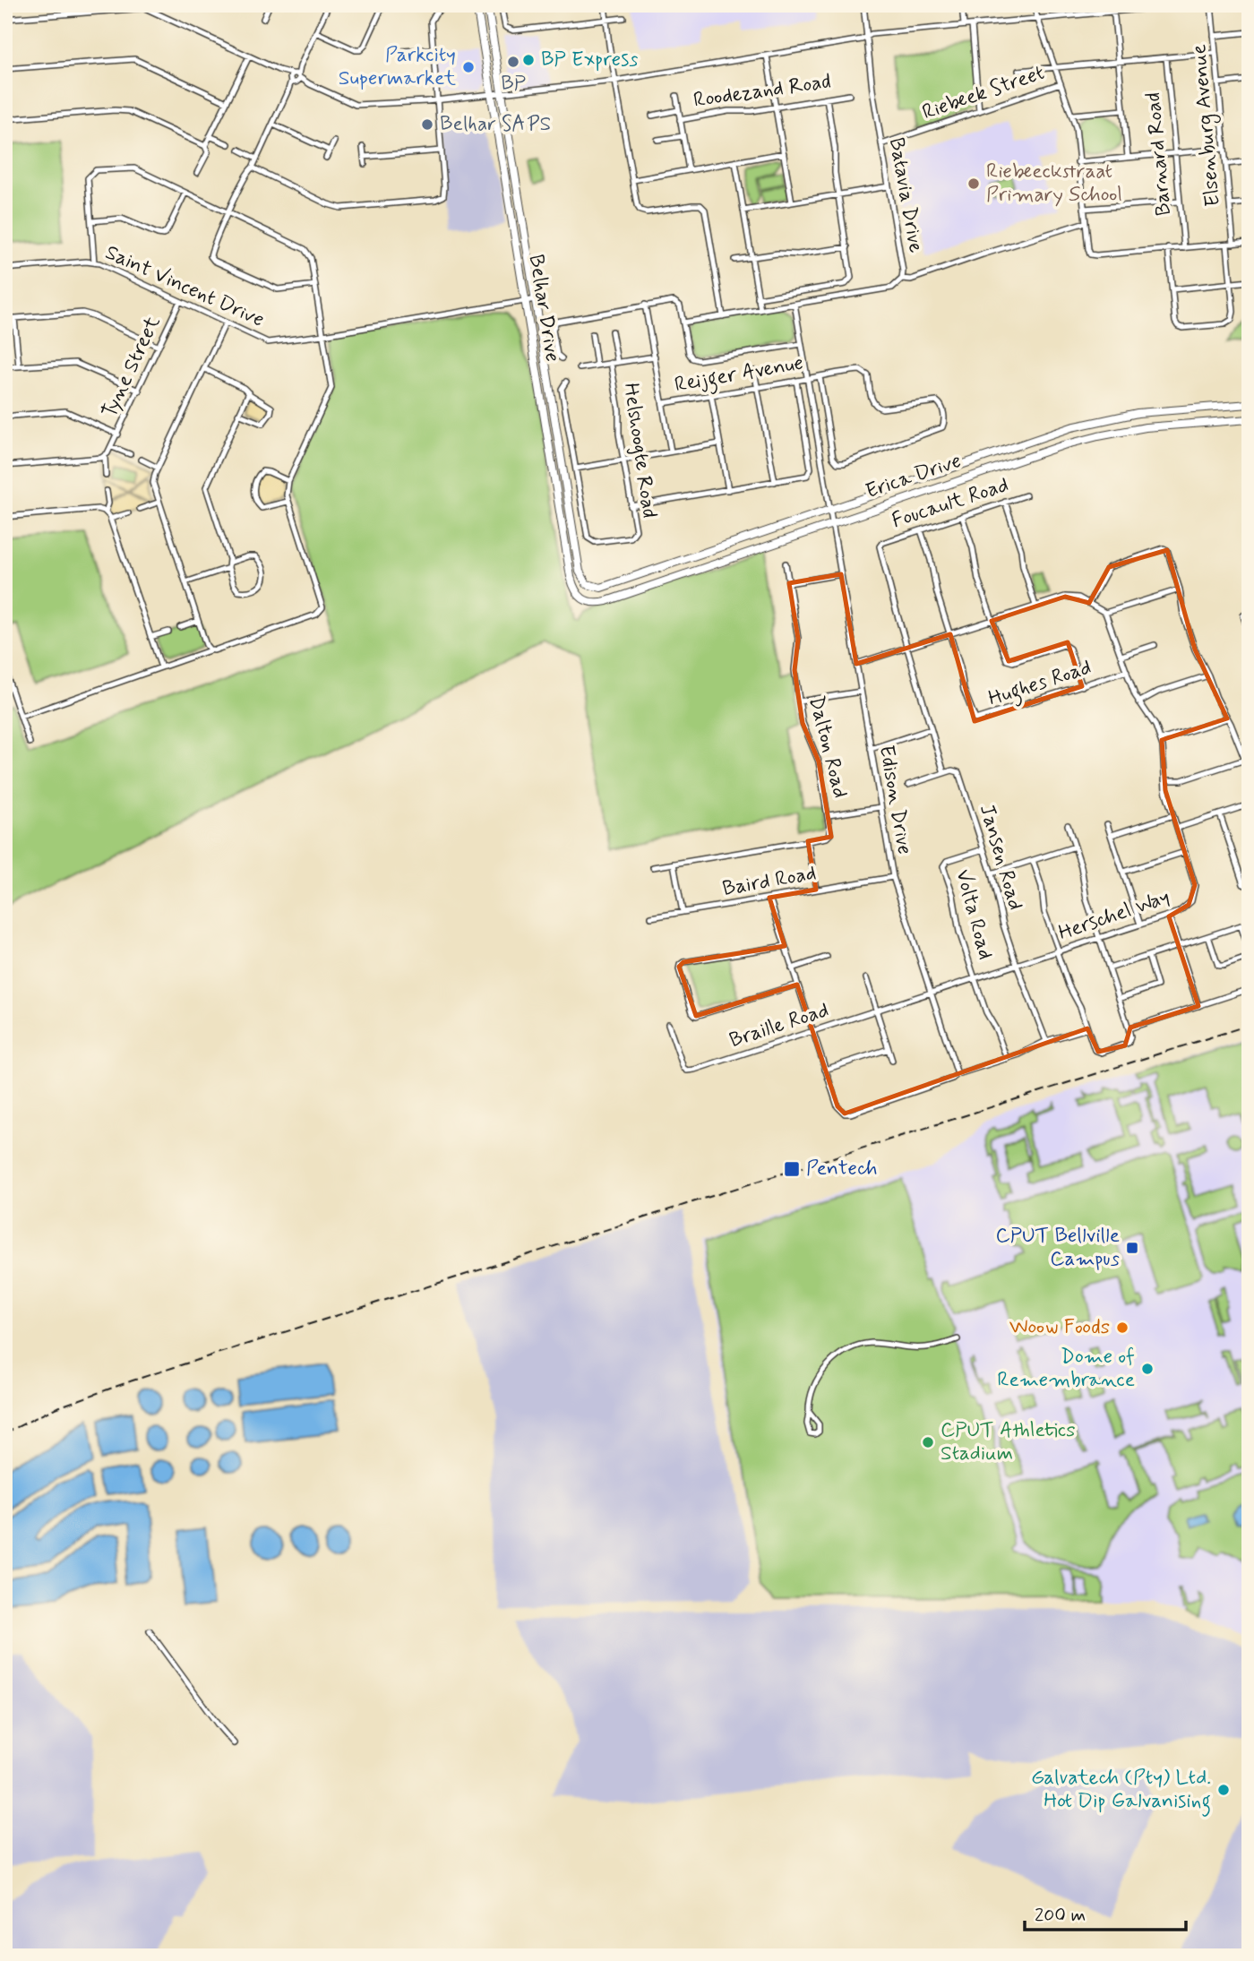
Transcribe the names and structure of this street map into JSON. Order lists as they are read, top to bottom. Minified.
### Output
{"streets":{"main road":["Belhar Drive","Erica Drive"],"street":["Roodezand Road","Riebeek Street","Elsenburg Avenue","Barnard Road","Batavia Drive","Saint Vincent Drive","Tyne Street","Reijger Avenue","Helshoogte Road","Foucault Road","Hughes Road","Dalton Road","Edison Drive","Jansen Road","Baird Road","Volta Road","Herschel Way","Braille Road"]},"crossings":[["Riebeek Street","Batavia Drive"],["Batavia Drive","Edison Drive"],["Saint Vincent Drive","Belhar Drive"],["Saint Vincent Drive","Tyne Street"],["Belhar Drive","Helshoogte Road"],["Belhar Drive","Erica Drive"],["Reijger Avenue","Edison Drive"],["Erica Drive","Edison Drive"],["Hughes Road","Herschel Way"],["Edison Drive","Baird Road"],["Edison Drive","Herschel Way"],["Edison Drive","Braille Road"],["Jansen Road","Volta Road"],["Jansen Road","Herschel Way"],["Volta Road","Herschel Way"],["Herschel Way","Braille Road"]],"places":{"other":["BP Express","BP","Parkcity Supermarket","Belhar SAPS","Riebeeckstraat Primary School","Woow Foods","Dome of Remembrance","CPUT Athletics Stadium","Galvatech (Pty) Ltd. Hot Dip Galvanising"],"transit":["Pentech","CPUT Bellville Campus"]},"scale_bar":"200 m"}
